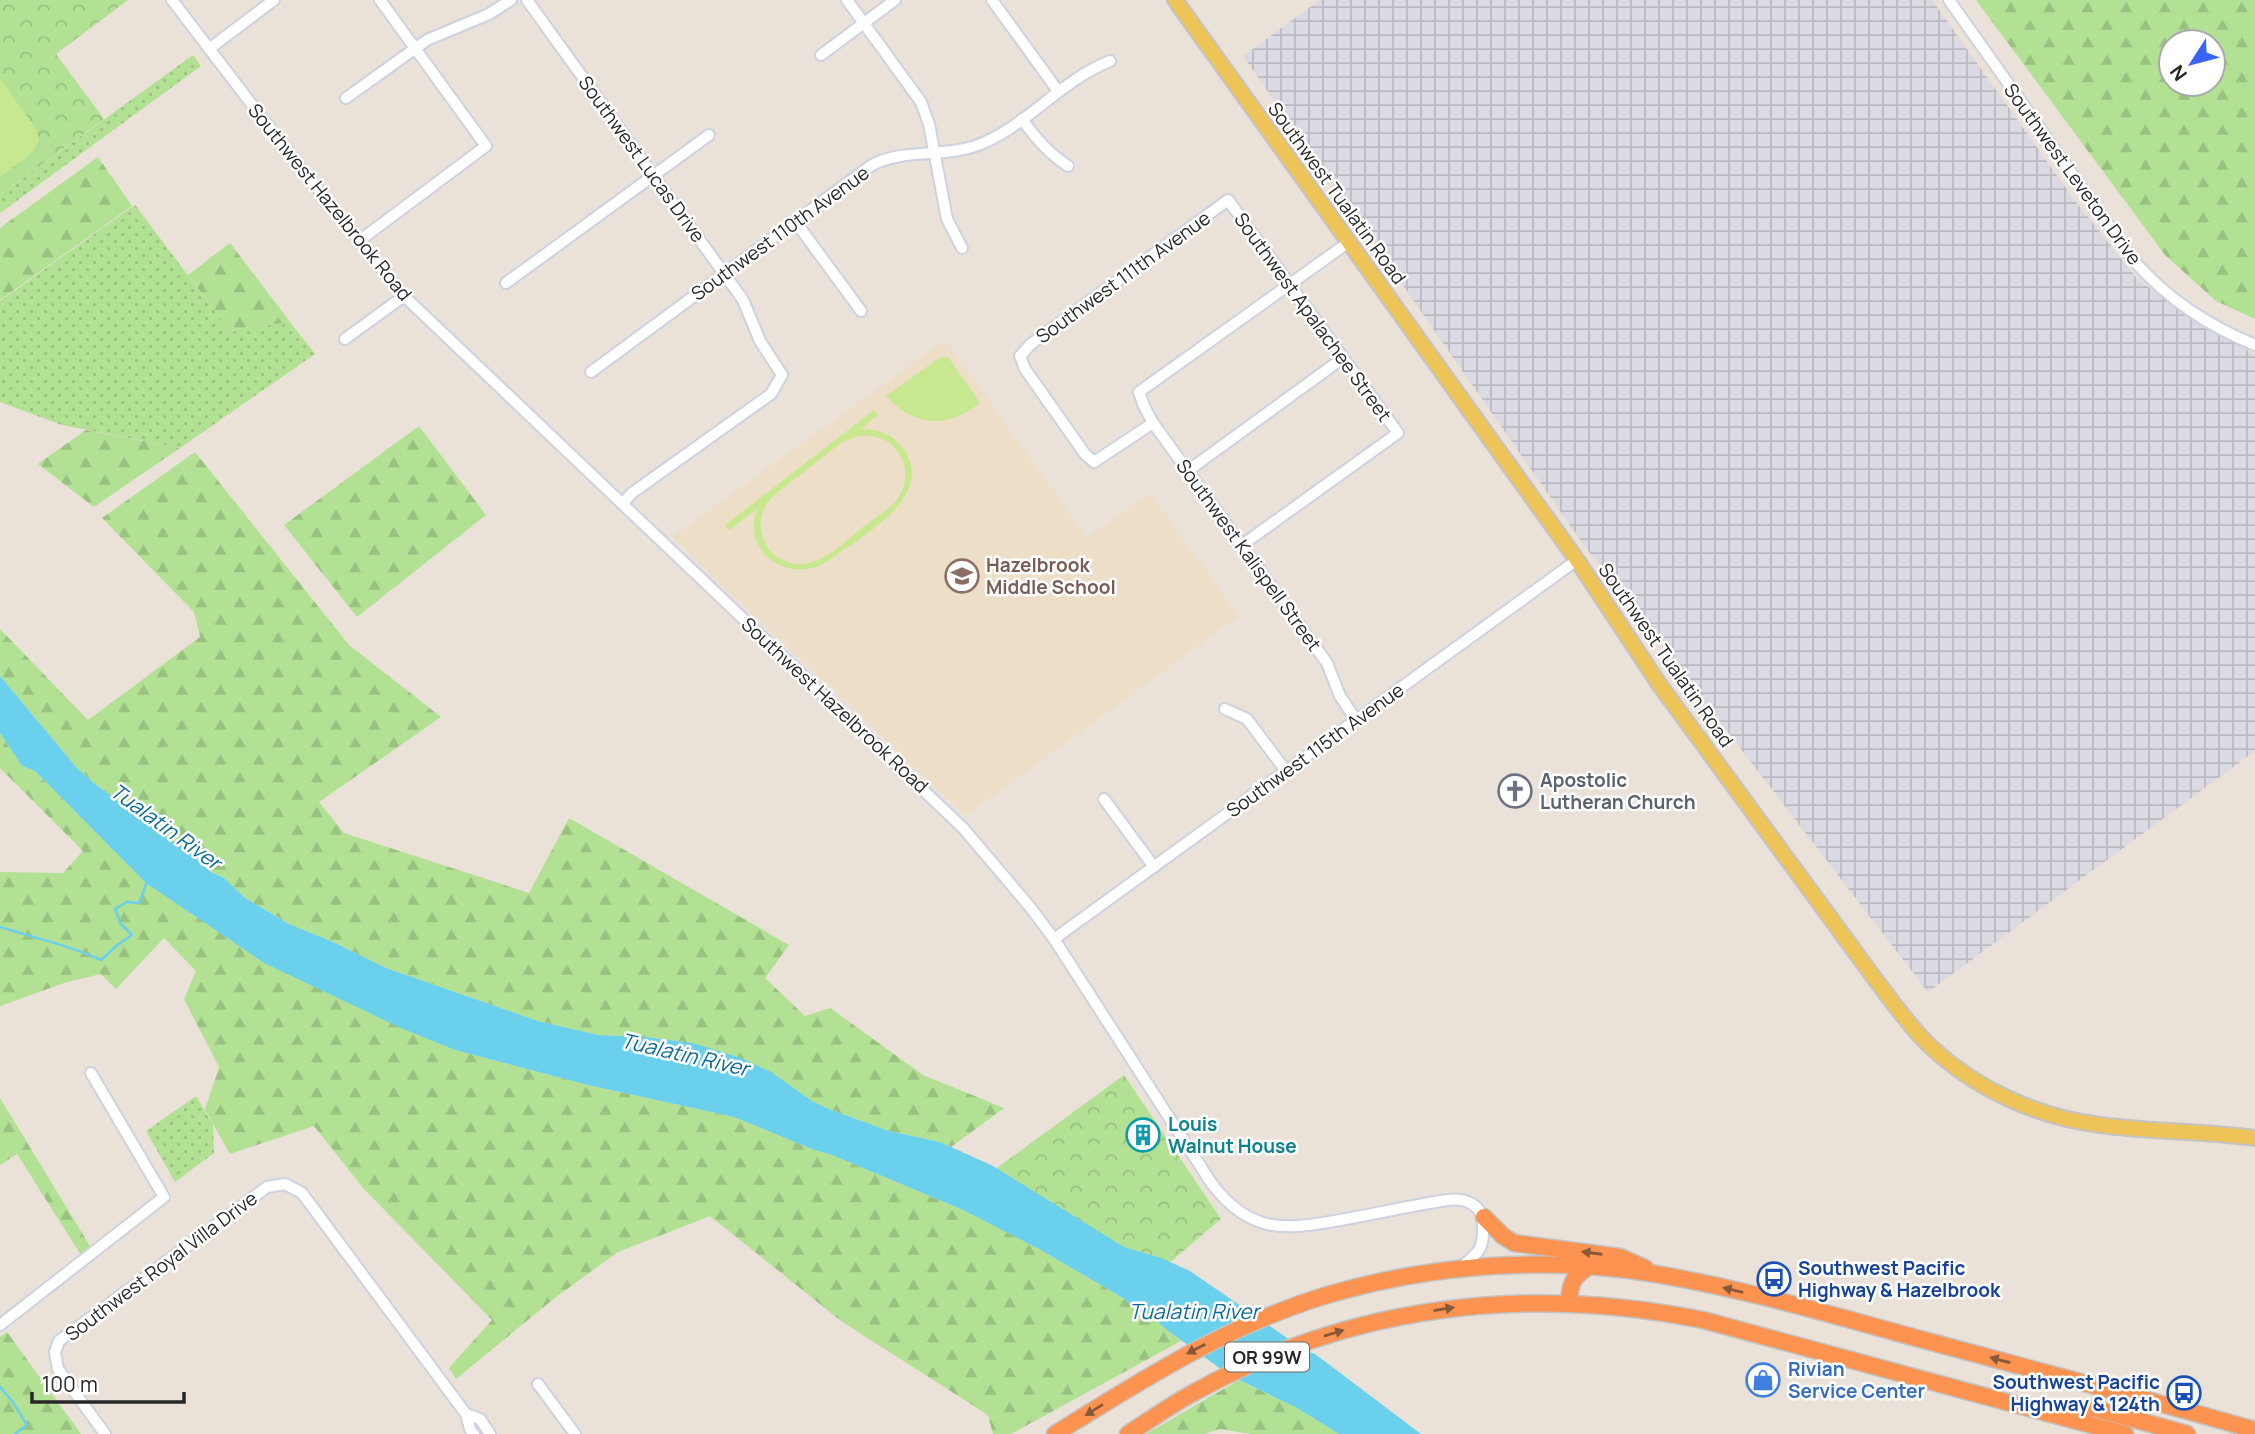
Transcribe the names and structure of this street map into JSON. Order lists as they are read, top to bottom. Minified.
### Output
{"streets":{"highway":["OR 99W"],"main road":["Southwest Tualatin Road"],"street":["Southwest Lucas Drive","Southwest Leveton Drive","Southwest Hazelbrook Road","Southwest 110th Avenue","Southwest 111th Avenue","Southwest Apalachee Street","Southwest Kalispell Street","Southwest 115th Avenue","Southwest Royal Villa Drive"]},"crossings":[["Southwest Lucas Drive","Southwest Hazelbrook Road"],["Southwest Lucas Drive","Southwest 110th Avenue"],["Southwest Tualatin Road","Southwest 115th Avenue"],["Southwest Hazelbrook Road","Southwest 115th Avenue"],["Southwest 111th Avenue","Southwest Apalachee Street"],["Southwest 111th Avenue","Southwest Kalispell Street"],["Southwest Apalachee Street","Southwest Kalispell Street"],["Southwest Kalispell Street","Southwest 115th Avenue"]],"water":["Tualatin River"],"places":{"school or university":["Hazelbrook Middle School"],"church":["Apostolic Lutheran Church"],"building":["Louis Walnut House"],"bus stop":["Southwest Pacific Highway & Hazelbrook","Southwest Pacific Highway & 124th"],"shop":["Rivian Service Center"]},"scale_bar":"100 m","north":"bottom left"}
